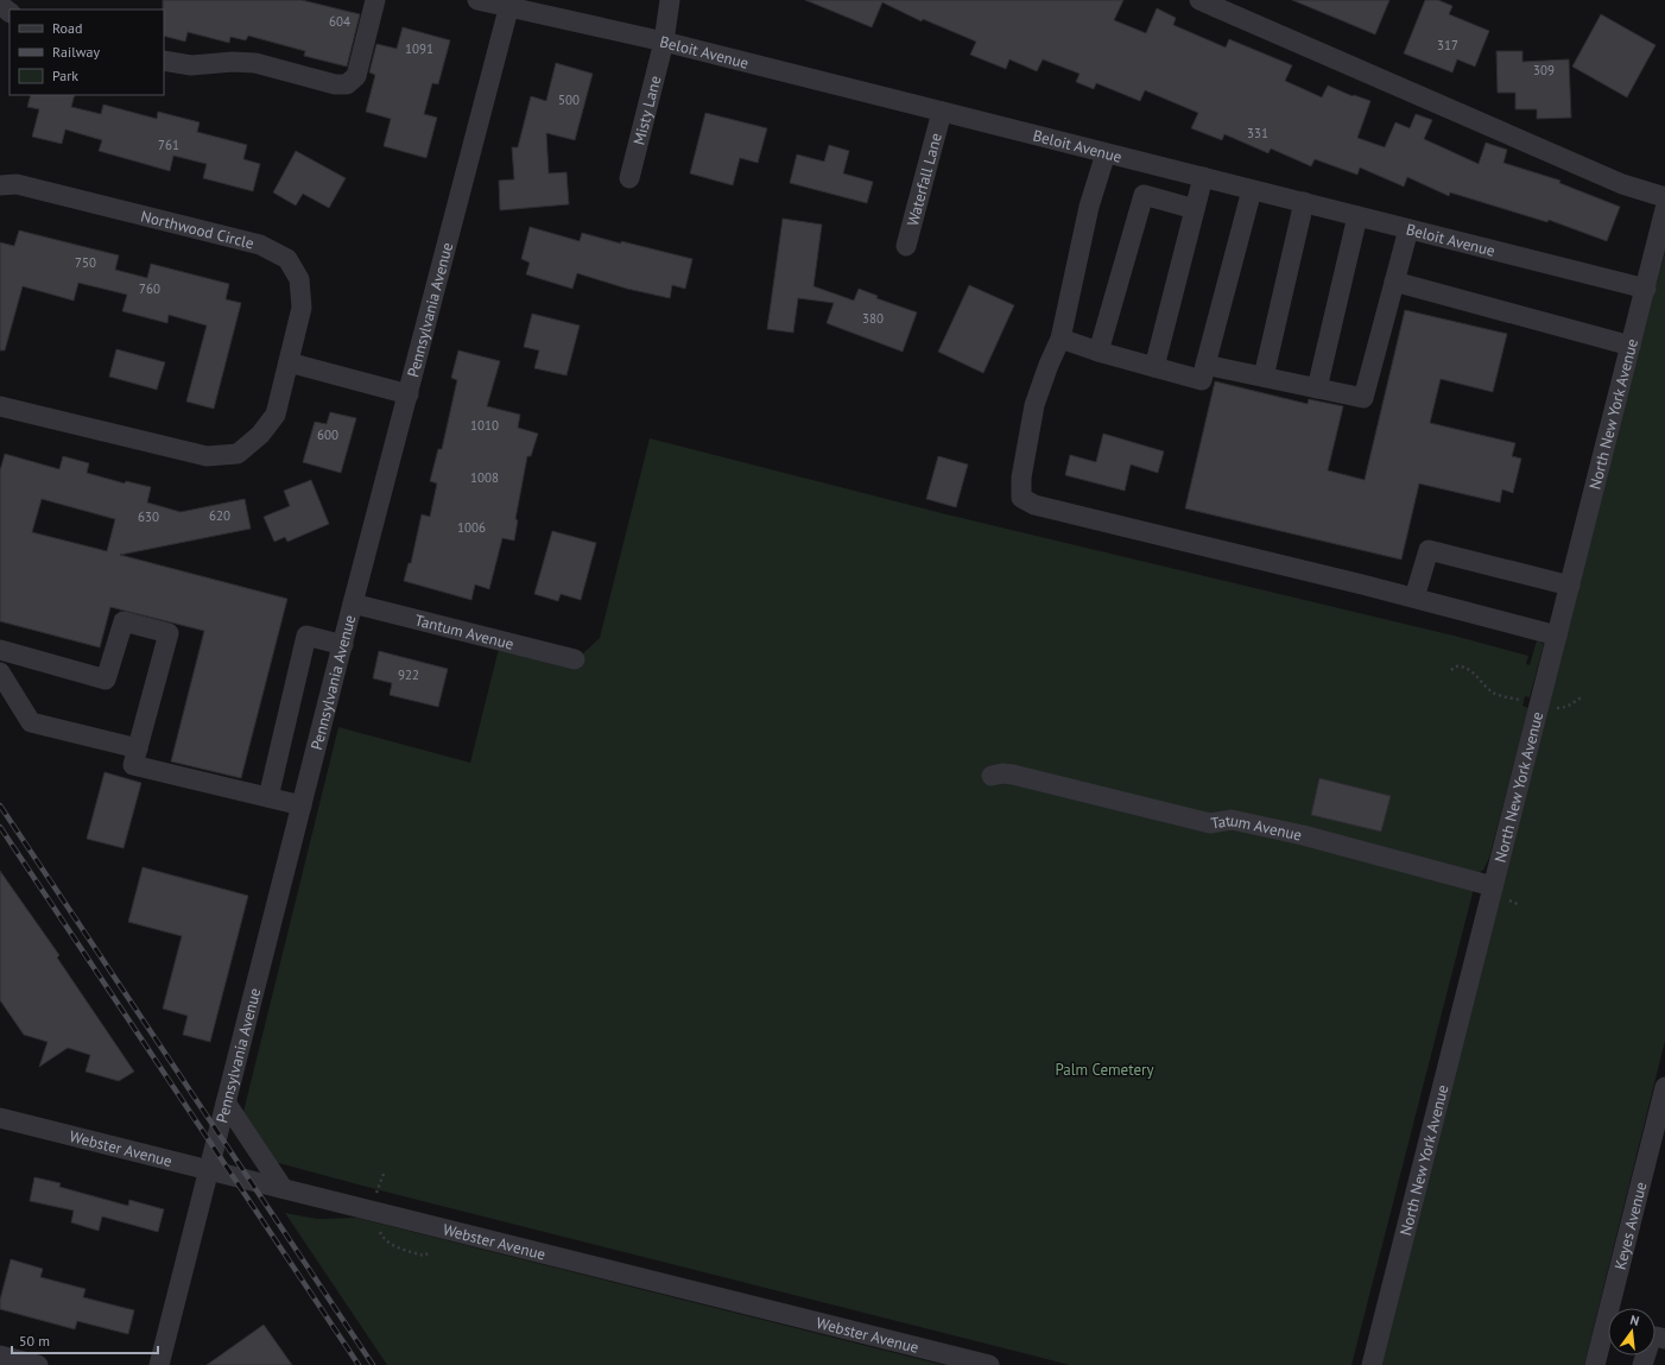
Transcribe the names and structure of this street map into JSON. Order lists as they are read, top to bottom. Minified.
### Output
{"streets":{"street":["Beloit Avenue","Misty Lane","Waterfall Lane","Northwood Circle","Pennsylvania Avenue","North New York Avenue","Tantum Avenue","Tatum Avenue","Webster Avenue","Keyes Avenue"]},"crossings":[["Beloit Avenue","Misty Lane"],["Beloit Avenue","Waterfall Lane"],["Beloit Avenue","Pennsylvania Avenue"],["Beloit Avenue","North New York Avenue"],["Pennsylvania Avenue","Tantum Avenue"],["Pennsylvania Avenue","Webster Avenue"],["North New York Avenue","Tatum Avenue"]],"parks":["Palm Cemetery"],"house_numbers":["604","317","1091","309","500","331","761","750","760","380","1010","600","1008","620","630","1006","922"],"legend":["Road","Railway","Park"],"scale_bar":"50 m","north":"top"}
